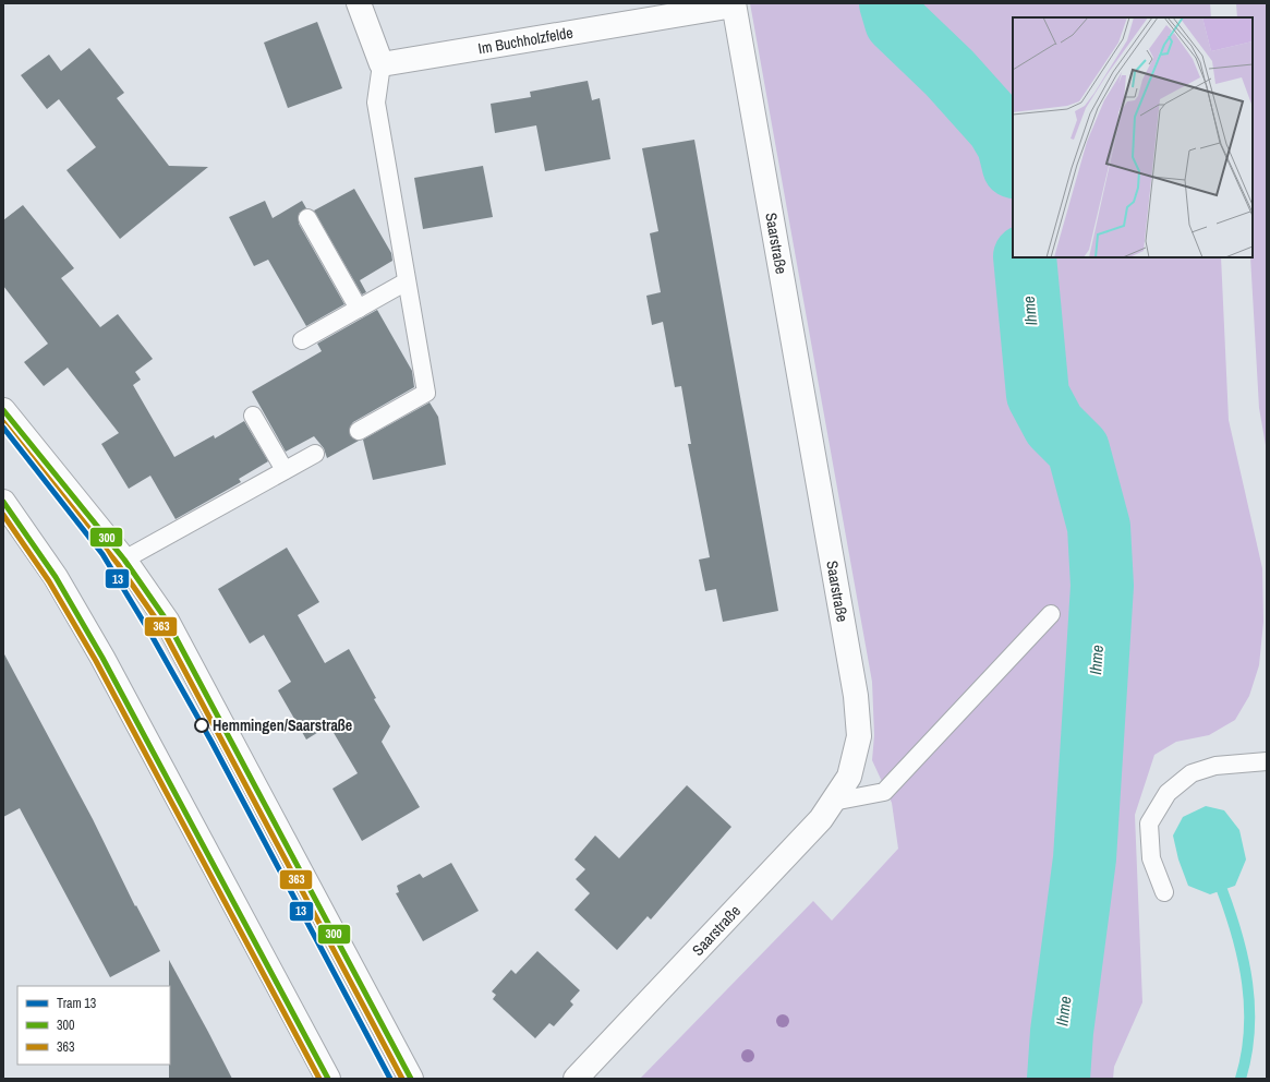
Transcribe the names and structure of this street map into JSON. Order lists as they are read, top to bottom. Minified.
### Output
{"streets":{"street":["Im Buchholzfelde","Saarstraße"]},"crossings":[["Im Buchholzfelde","Saarstraße"]],"water":["Ihme"],"places":["Hemmingen/Saarstraße"],"lines":["transit line 300","transit line 363","tram line 13"],"legend":["Tram 13","300","363"]}
